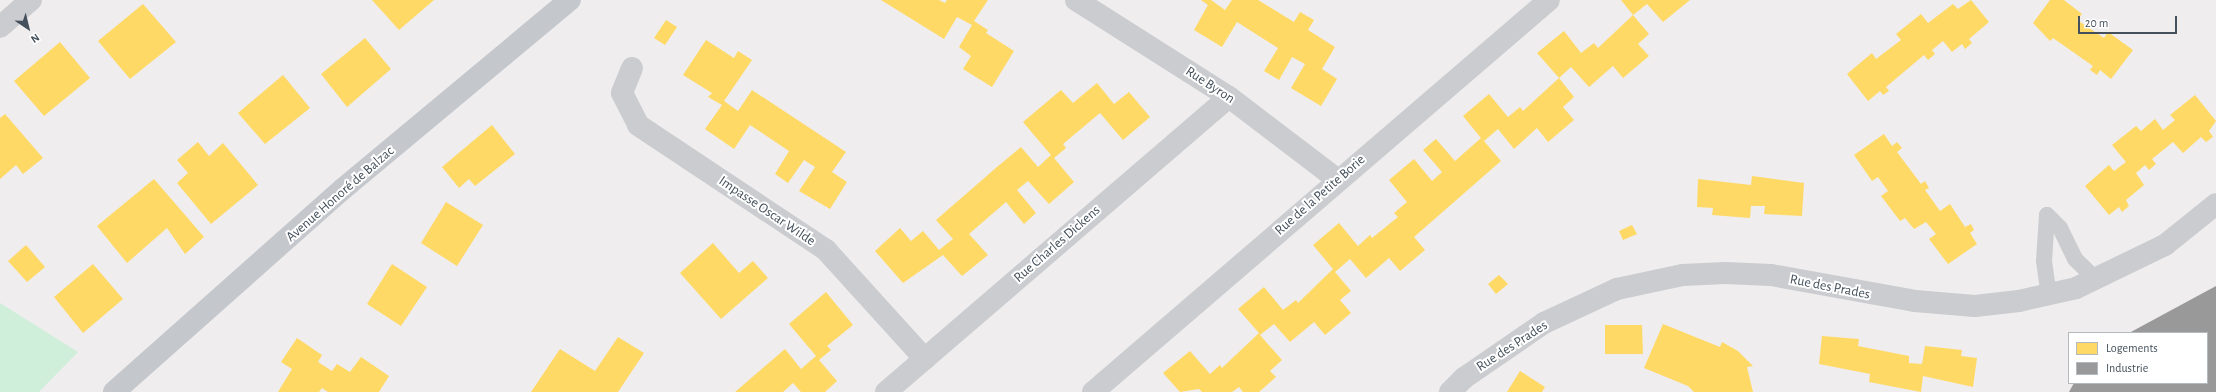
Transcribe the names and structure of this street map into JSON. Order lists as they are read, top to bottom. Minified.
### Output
{"streets":{"main road":["Avenue Honoré de Balzac"],"street":["Rue Byron","Rue de la Petite Borie","Impasse Oscar Wilde","Rue Charles Dickens","Rue des Prades"]},"crossings":[["Rue Byron","Rue de la Petite Borie"],["Rue Byron","Rue Charles Dickens"],["Impasse Oscar Wilde","Rue Charles Dickens"]],"legend":["Logements","Industrie"],"scale_bar":"20 m","north":"bottom right"}
